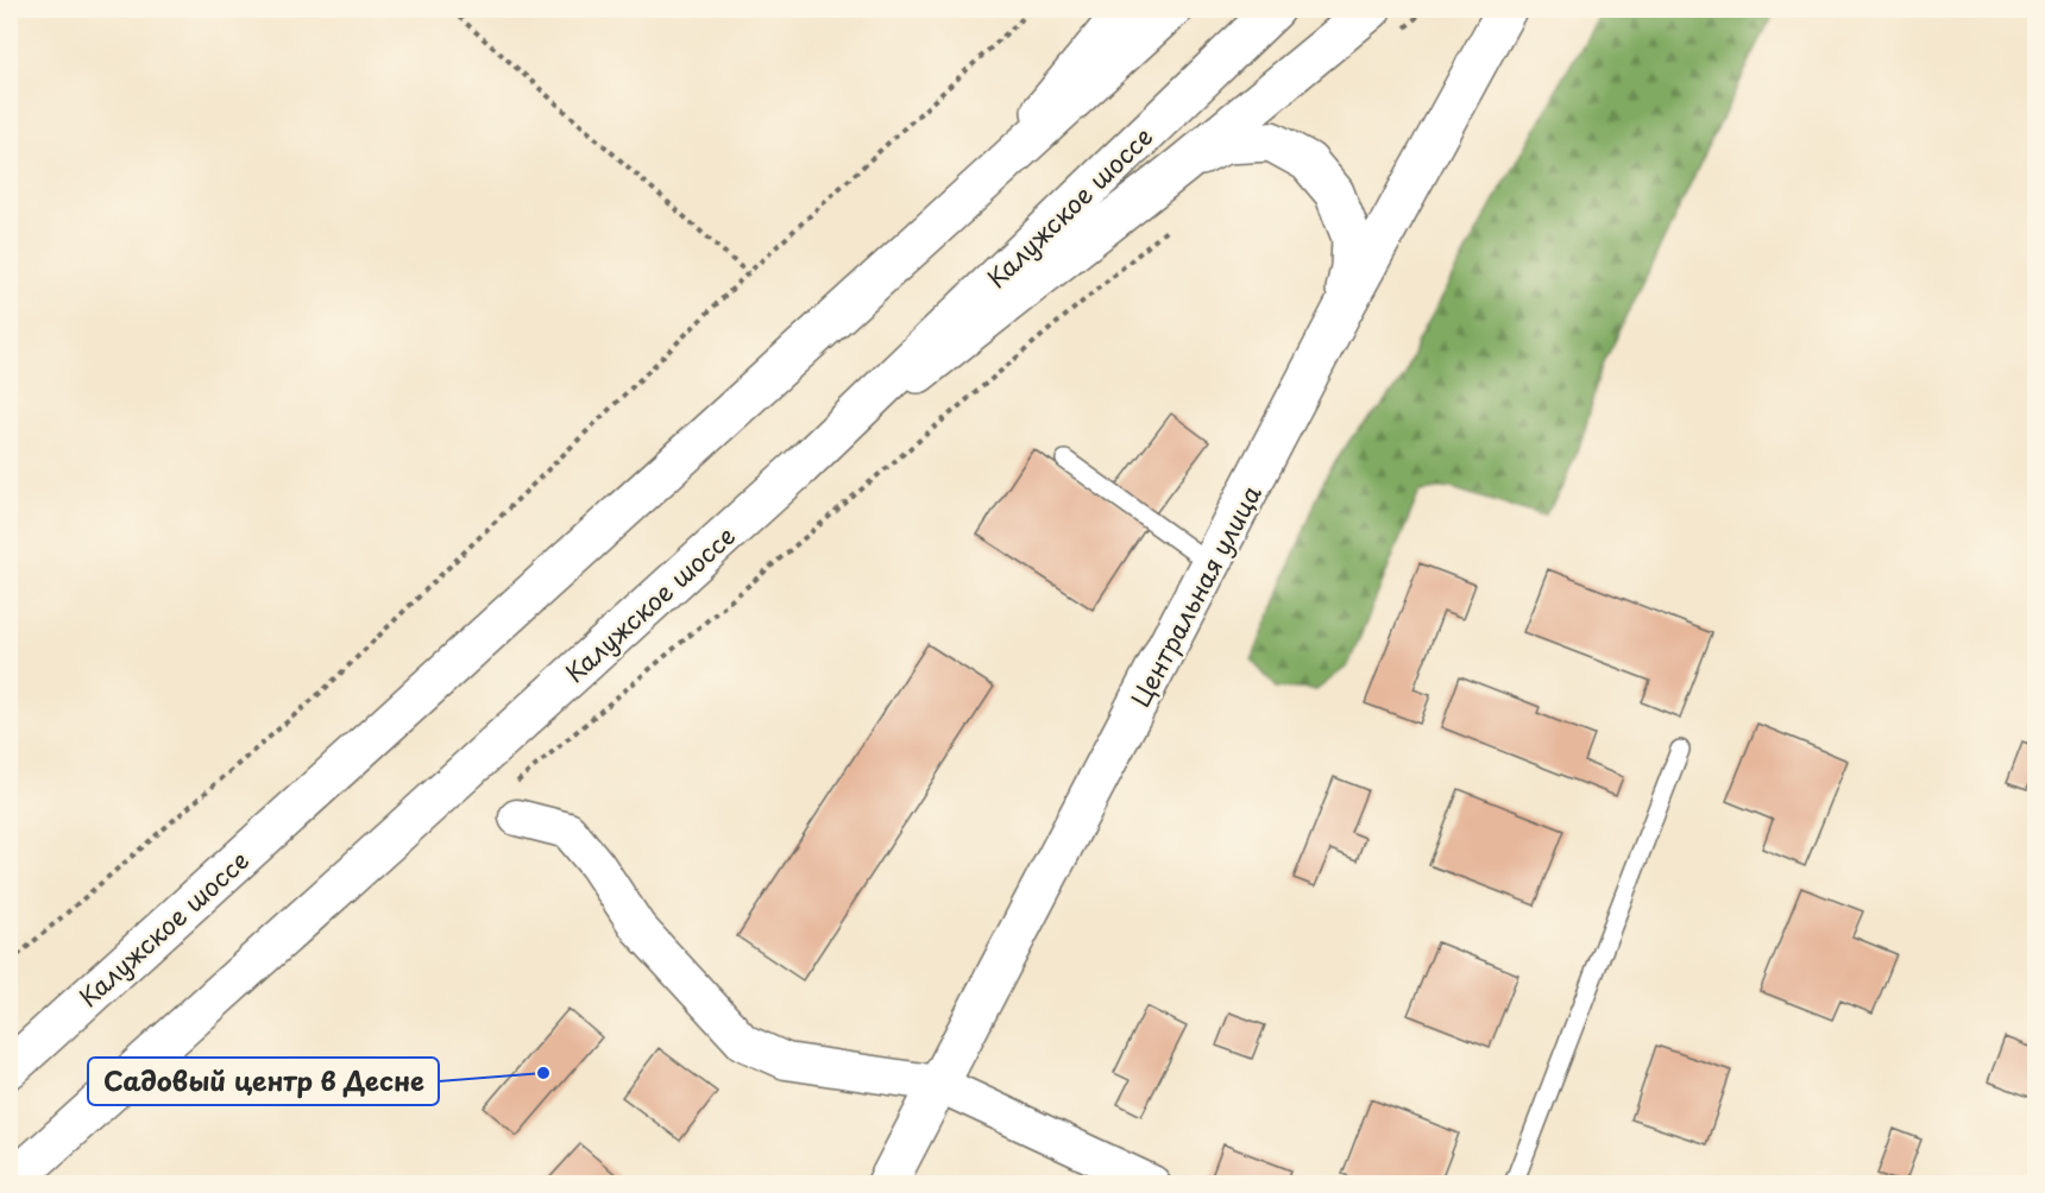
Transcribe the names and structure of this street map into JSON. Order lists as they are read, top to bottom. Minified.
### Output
{"streets":{"main road":["Калужское шоссе","Центральная улица"]},"places":["Садовый центр в Десне"]}
